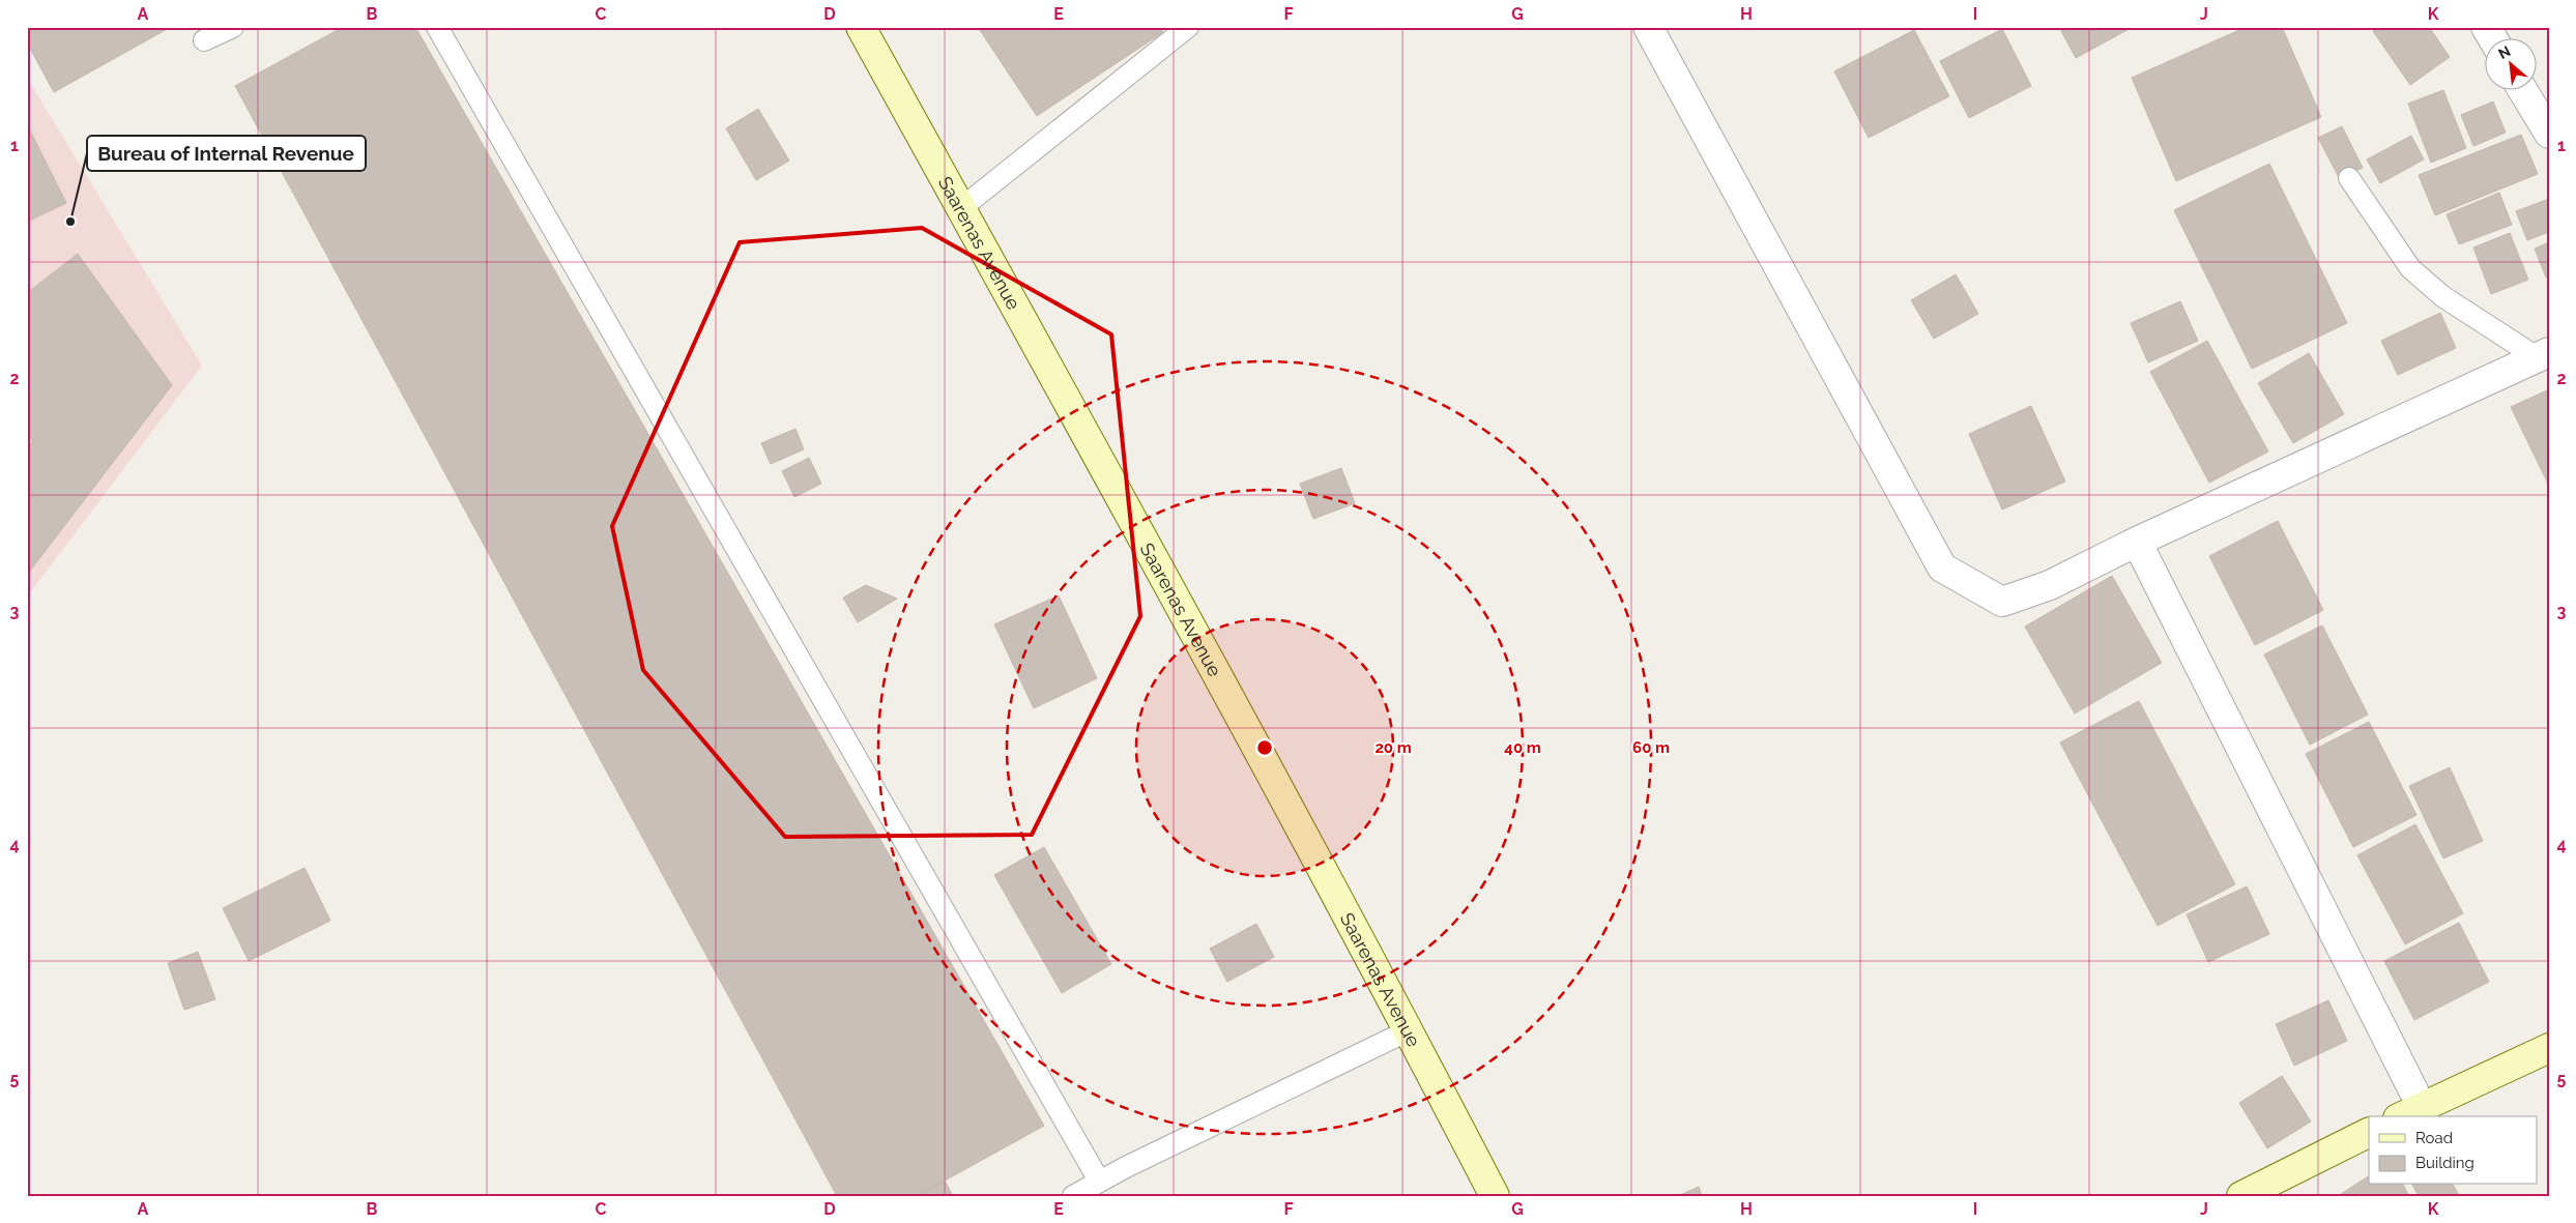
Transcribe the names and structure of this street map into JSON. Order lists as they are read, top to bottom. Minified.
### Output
{"streets":{"main road":["Saarenas Avenue"]},"places":["Bureau of Internal Revenue"],"legend":["Road","Building"],"north":"top left","grid":{"columns":["A","B","C","D","E","F","G","H","I","J","K"],"rows":["1","2","3","4","5"]},"rings":["20 m","40 m","60 m"]}
